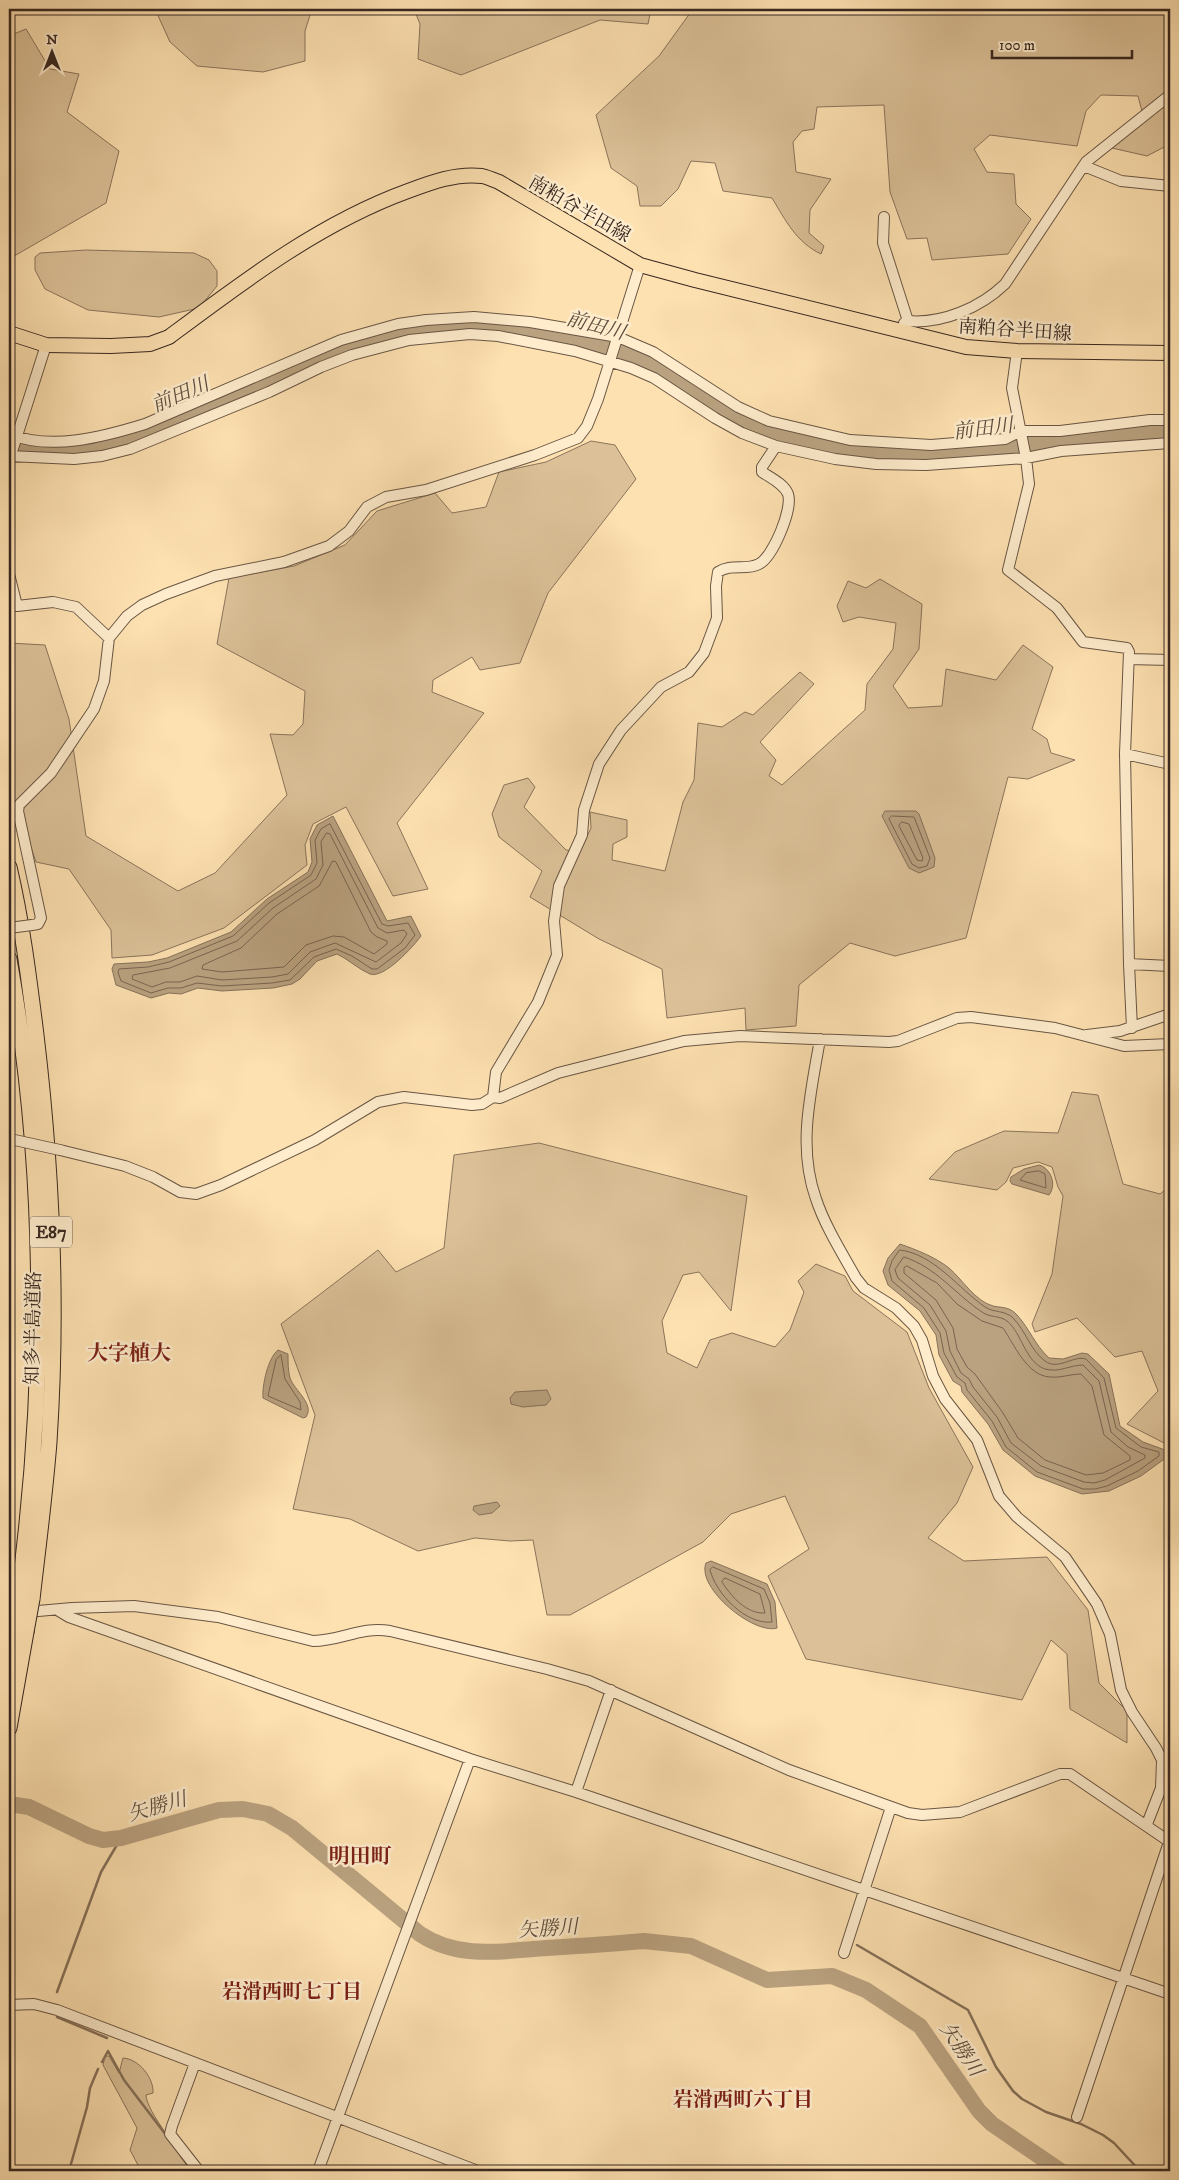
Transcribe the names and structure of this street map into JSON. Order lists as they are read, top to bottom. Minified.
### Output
{"streets":{"highway":["E87","知多半島道路"],"main road":["南粕谷半田線"]},"districts":["大字植大","明田町","岩滑西町七丁目","岩滑西町六丁目"],"water":["前田川","矢勝川"],"scale_bar":"100 m","north":"top"}
